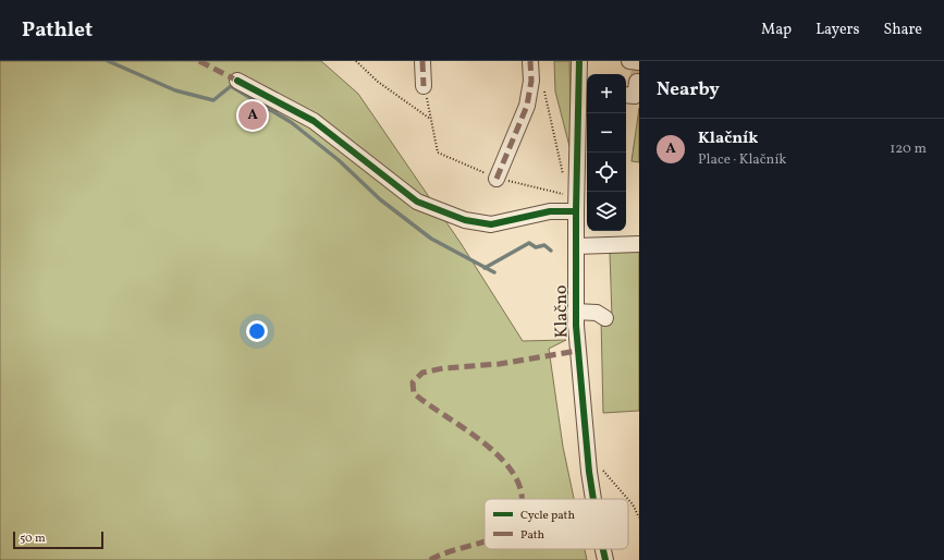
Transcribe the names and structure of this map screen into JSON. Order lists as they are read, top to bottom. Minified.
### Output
{"streets":{"street":["Klačno"]},"legend":["Cycle path","Path"],"scale_bar":"50 m","page":{"header":"Pathlet","nav":["Map","Layers","Share"],"heading":"Nearby","map_buttons":["+","−"],"pins":"A","list":[{"mark":"A","name":"Klačník","note":"Place · Klačník","value":"120 m"}],"scale":"50 m"}}
